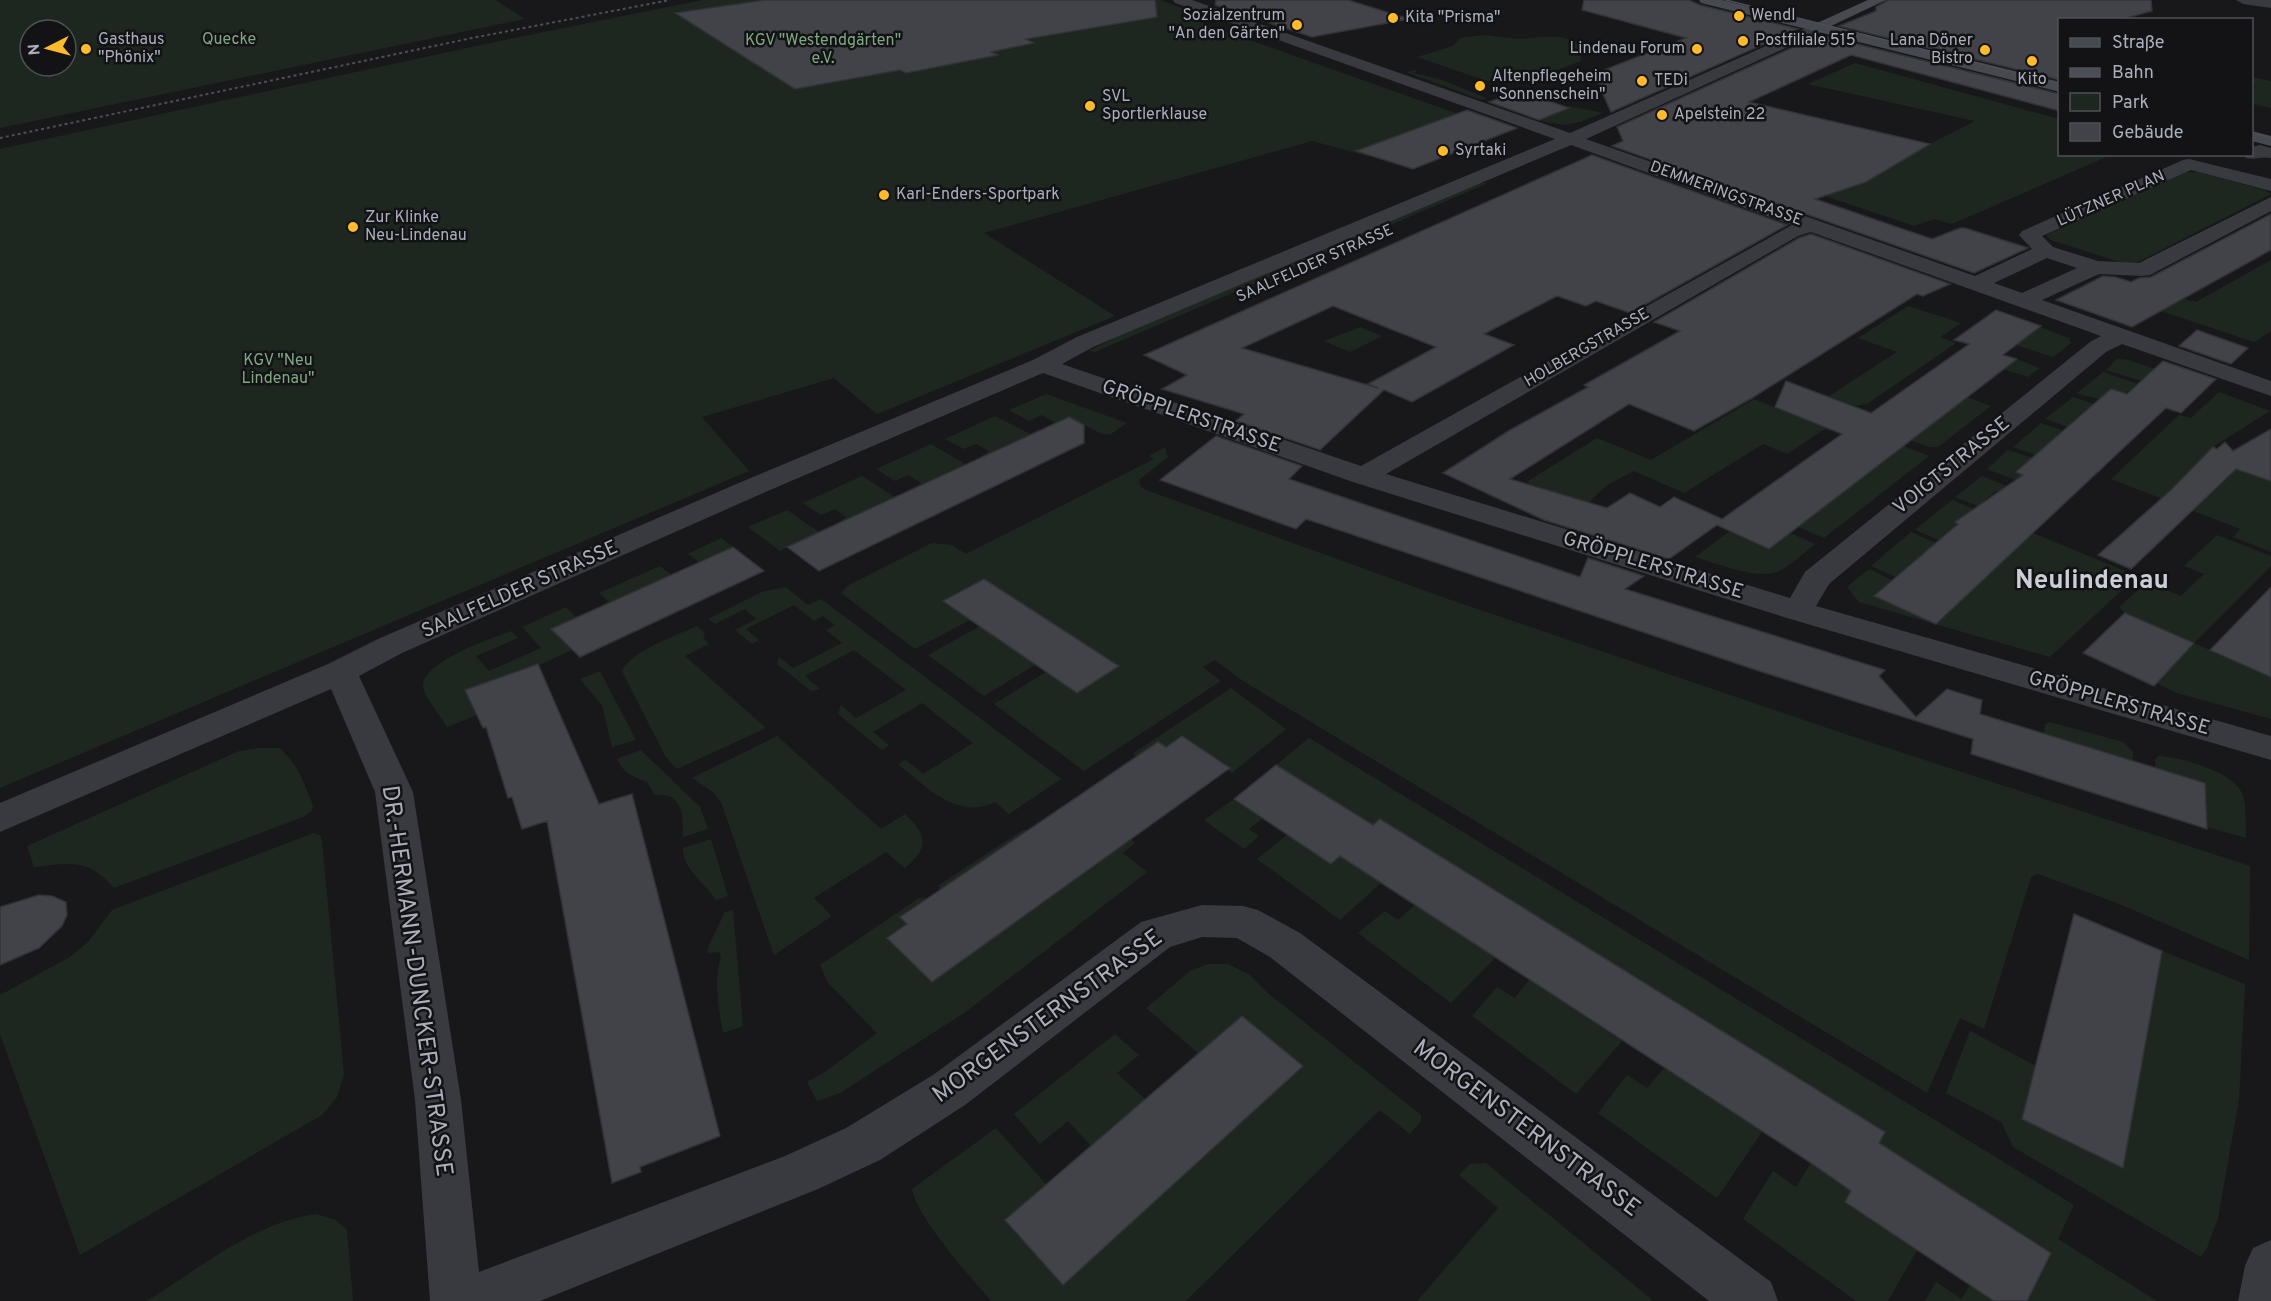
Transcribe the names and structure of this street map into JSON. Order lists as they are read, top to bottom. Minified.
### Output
{"streets":{"street":["DEMMERINGSTRASSE","LÜTZNER PLAN","SAALFELDER STRASSE","HOLBERGSTRASSE","GRÖPPLERSTRASSE","VOIGTSTRASSE","DR.-HERMANN-DUNCKER-STRASSE","MORGENSTERNSTRASSE"]},"crossings":[["DEMMERINGSTRASSE","LÜTZNER PLAN"],["DEMMERINGSTRASSE","SAALFELDER STRASSE"],["DEMMERINGSTRASSE","HOLBERGSTRASSE"],["DEMMERINGSTRASSE","VOIGTSTRASSE"],["SAALFELDER STRASSE","GRÖPPLERSTRASSE"],["SAALFELDER STRASSE","DR.-HERMANN-DUNCKER-STRASSE"],["HOLBERGSTRASSE","GRÖPPLERSTRASSE"],["GRÖPPLERSTRASSE","VOIGTSTRASSE"]],"districts":["Neulindenau"],"parks":["Quecke","KGV \"Westendgärten\" e.V.","KGV \"Neu Lindenau\""],"places":["Wendl","Kita \"Prisma\"","Sozialzentrum \"An den Gärten\"","Postfiliale 515","Gasthaus \"Phönix\"","Lindenau Forum","Lana Döner Bistro","Kito","TEDi","Altenpflegeheim \"Sonnenschein\"","SVL Sportlerklause","Apelstein 22","Syrtaki","Karl-Enders-Sportpark","Zur Klinke Neu-Lindenau"],"legend":["Straße","Bahn","Park","Gebäude"],"north":"left"}
